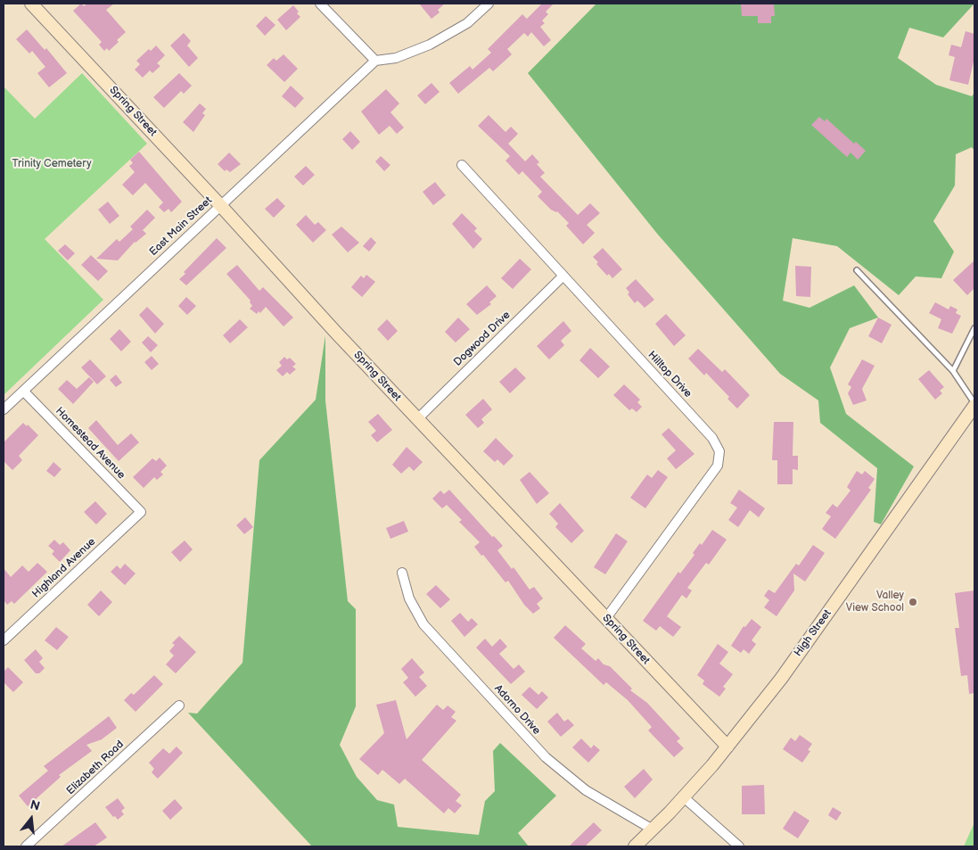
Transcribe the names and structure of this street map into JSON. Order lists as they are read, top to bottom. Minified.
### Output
{"streets":{"street":["Spring Street","East Main Street","Dogwood Drive","Hilltop Drive","Homestead Avenue","Highland Avenue","High Street","Adorno Drive","Elizabeth Road"]},"crossings":[["Spring Street","East Main Street"],["Spring Street","Dogwood Drive"],["Spring Street","Hilltop Drive"],["Spring Street","High Street"],["East Main Street","Homestead Avenue"],["Dogwood Drive","Hilltop Drive"],["Homestead Avenue","Highland Avenue"],["High Street","Adorno Drive"]],"parks":["Trinity Cemetery"],"places":["Valley View School"],"north":"top"}
